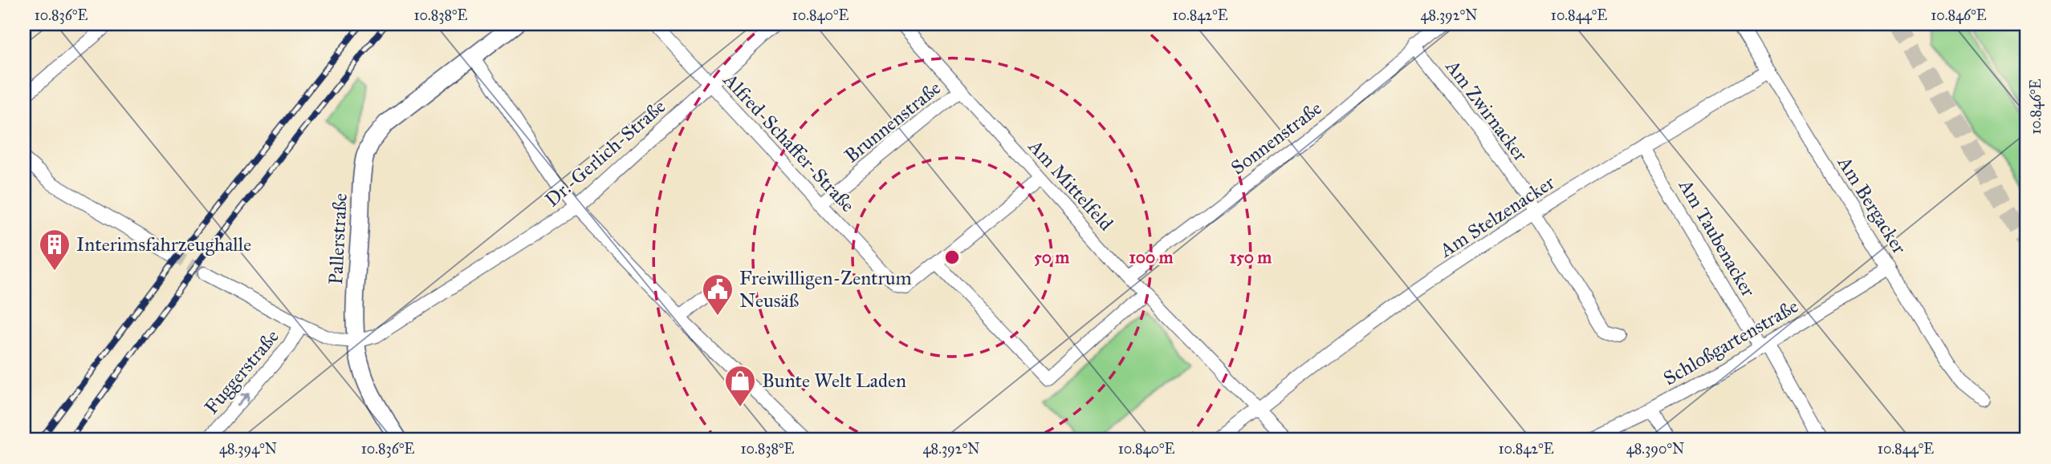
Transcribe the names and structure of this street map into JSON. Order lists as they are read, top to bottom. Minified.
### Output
{"streets":{"street":["Am Zwirnacker","Brunnenstraße","Sonnenstraße","Alfred-Schaffer-Straße","Dr.-Gerlich-Straße","Am Mittelfeld","Am Bergacker","Am Stelzenacker","Am Taubenacker","Pallerstraße","Schloßgartenstraße","Fuggerstraße"]},"crossings":[["Am Zwirnacker","Sonnenstraße"],["Am Zwirnacker","Am Stelzenacker"],["Brunnenstraße","Alfred-Schaffer-Straße"],["Brunnenstraße","Am Mittelfeld"],["Sonnenstraße","Am Mittelfeld"],["Alfred-Schaffer-Straße","Dr.-Gerlich-Straße"],["Dr.-Gerlich-Straße","Pallerstraße"],["Am Mittelfeld","Am Stelzenacker"],["Am Bergacker","Am Stelzenacker"],["Am Bergacker","Schloßgartenstraße"],["Am Stelzenacker","Am Taubenacker"],["Am Taubenacker","Schloßgartenstraße"]],"one_way":["Fuggerstraße"],"places":{"building":["Interimsfahrzeughalle"],"public building":["Freiwilligen-Zentrum Neusäß"],"shop":["Bunte Welt Laden"]},"coordinates":["10.836°E","10.838°E","10.840°E","10.842°E","48.392°N","10.844°E","10.846°E","48.394°N","48.390°N"],"rings":["50 m","100 m","150 m"]}
